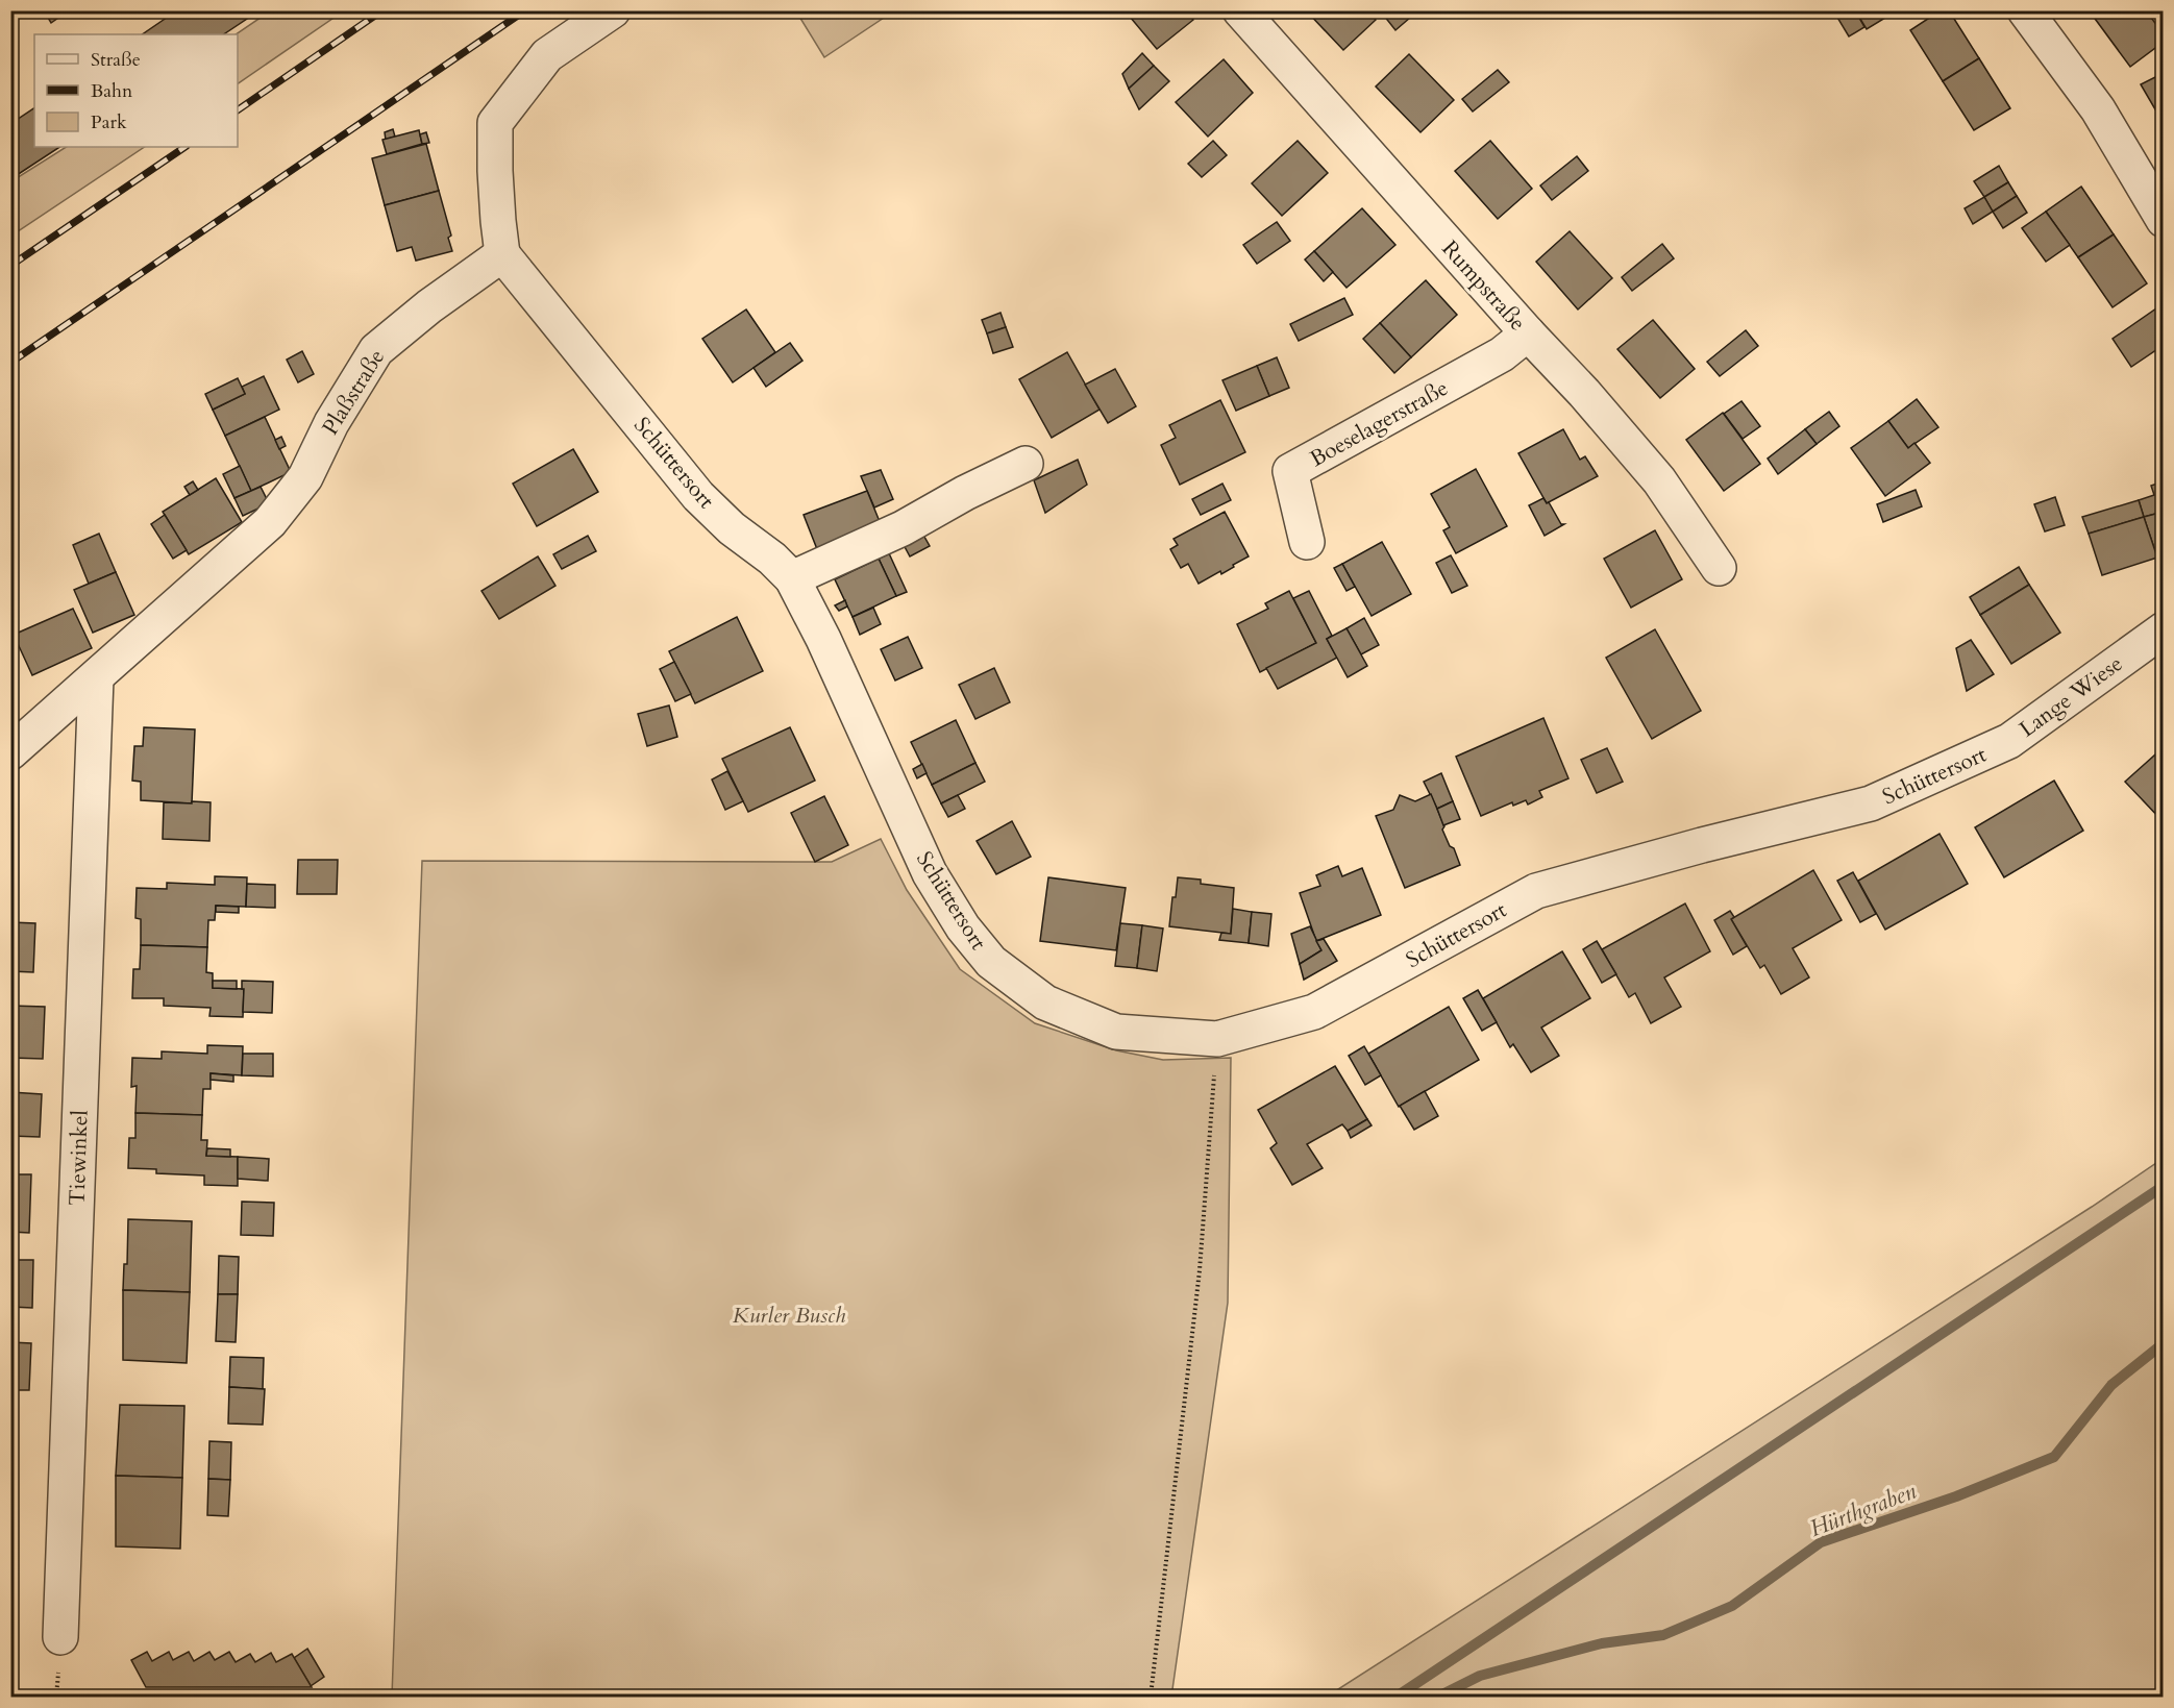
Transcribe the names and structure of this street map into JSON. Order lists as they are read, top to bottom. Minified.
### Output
{"streets":{"street":["Rumpstraße","Plaßstraße","Boeselagerstraße","Schüttersort","Lange Wiese","Tiewinkel"]},"crossings":[["Rumpstraße","Boeselagerstraße"],["Plaßstraße","Schüttersort"],["Plaßstraße","Tiewinkel"],["Schüttersort","Lange Wiese"]],"water":["Hürthgraben"],"parks":["Kurler Busch"],"legend":["Straße","Bahn","Park"]}
